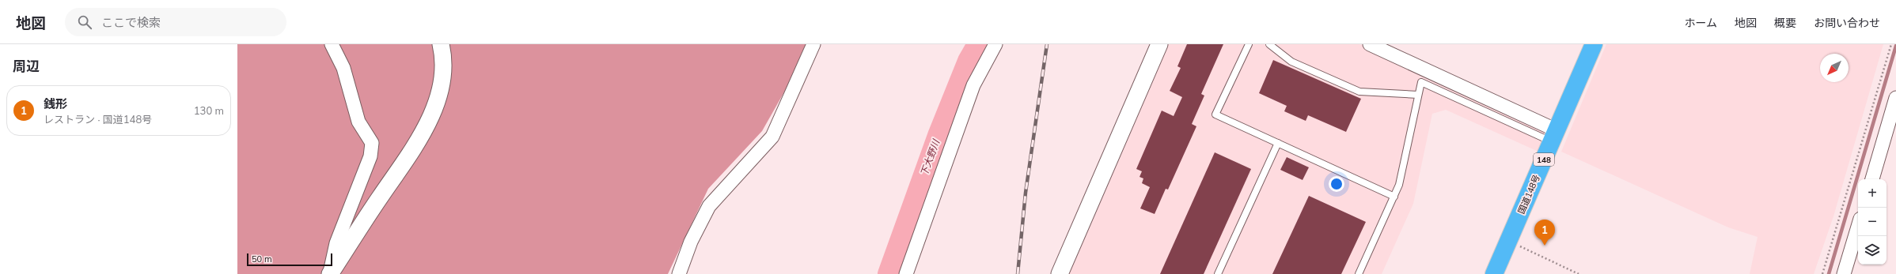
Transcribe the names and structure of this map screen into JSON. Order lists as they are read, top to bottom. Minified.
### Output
{"streets":{"highway":["148","国道148号"]},"water":["下大野川"],"scale_bar":"50 m","north":"bottom left","page":{"header":"地図","search":"ここで検索","nav":["ホーム","地図","概要","お問い合わせ"],"heading":"周辺","list":[{"mark":"1","name":"銭形","note":"レストラン · 国道148号","value":"130 m"}],"map_buttons":["+","−"],"pins":"1","scale":"50 m"}}
